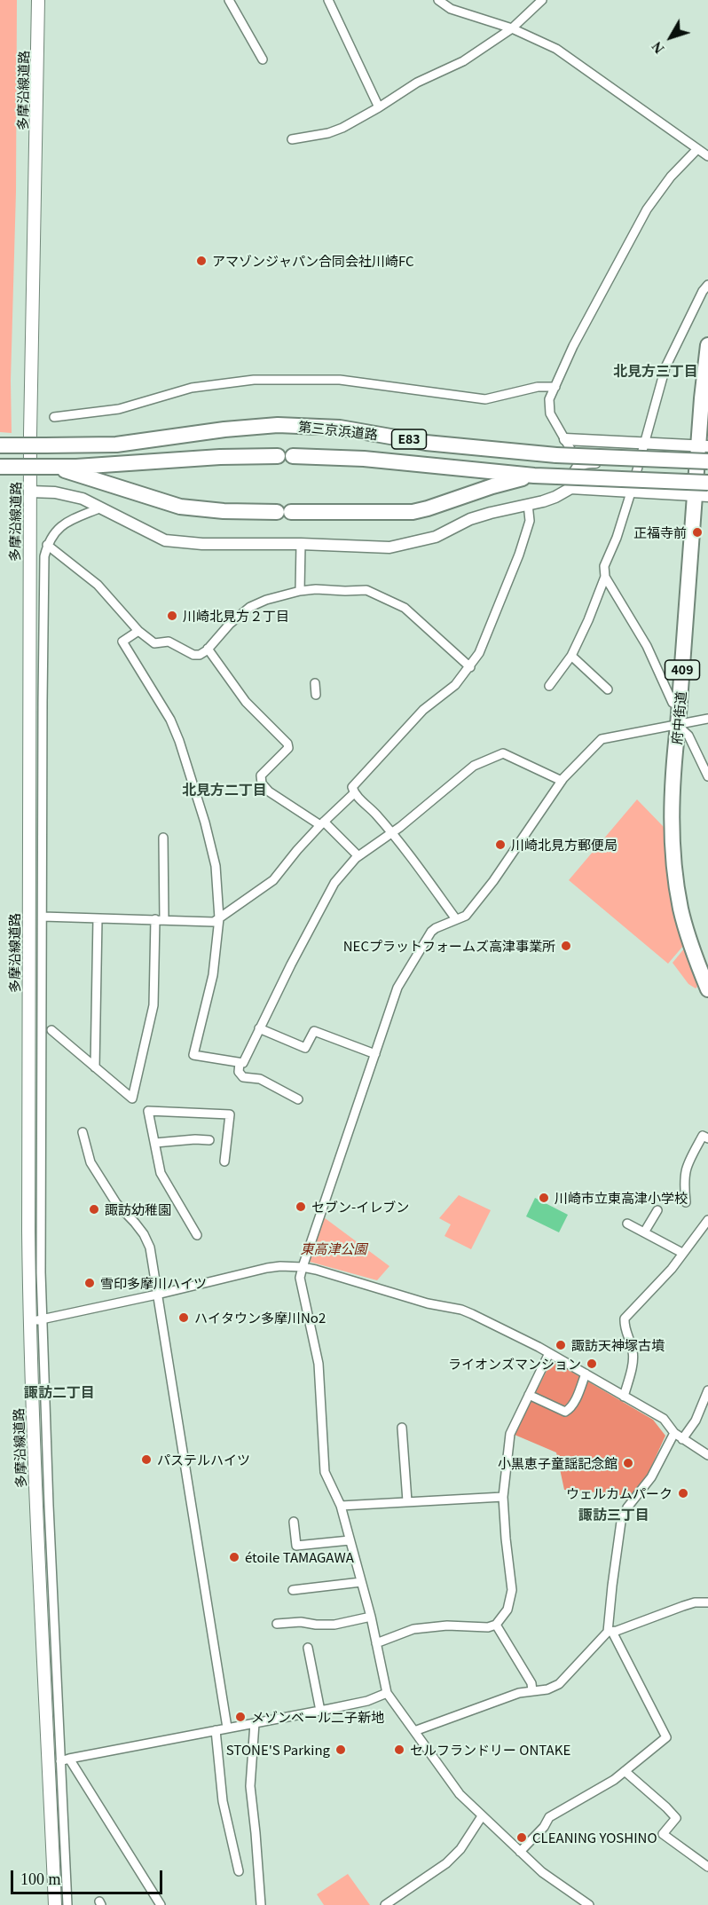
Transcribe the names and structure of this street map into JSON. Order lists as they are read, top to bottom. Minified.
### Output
{"streets":{"highway":["第三京浜道路","E83","409","府中街道"],"main road":["多摩沿線道路"]},"crossings":[["第三京浜道路","府中街道"]],"districts":["北見方三丁目","北見方二丁目","諏訪二丁目","諏訪三丁目"],"parks":["東高津公園"],"places":["アマゾンジャパン合同会社川崎FC","正福寺前","川崎北見方２丁目","川崎北見方郵便局","NECプラットフォームズ高津事業所","川崎市立東高津小学校","セブン-イレブン","諏訪幼稚園","雪印多摩川ハイツ","ハイタウン多摩川No2","諏訪天神塚古墳","ライオンズマンション","パステルハイツ","小黒恵子童謡記念館","ウェルカムパーク","étoile TAMAGAWA","メゾンベール二子新地","STONE'S Parking","セルフランドリー ONTAKE","CLEANING YOSHINO"],"scale_bar":"100 m","north":"bottom left"}
